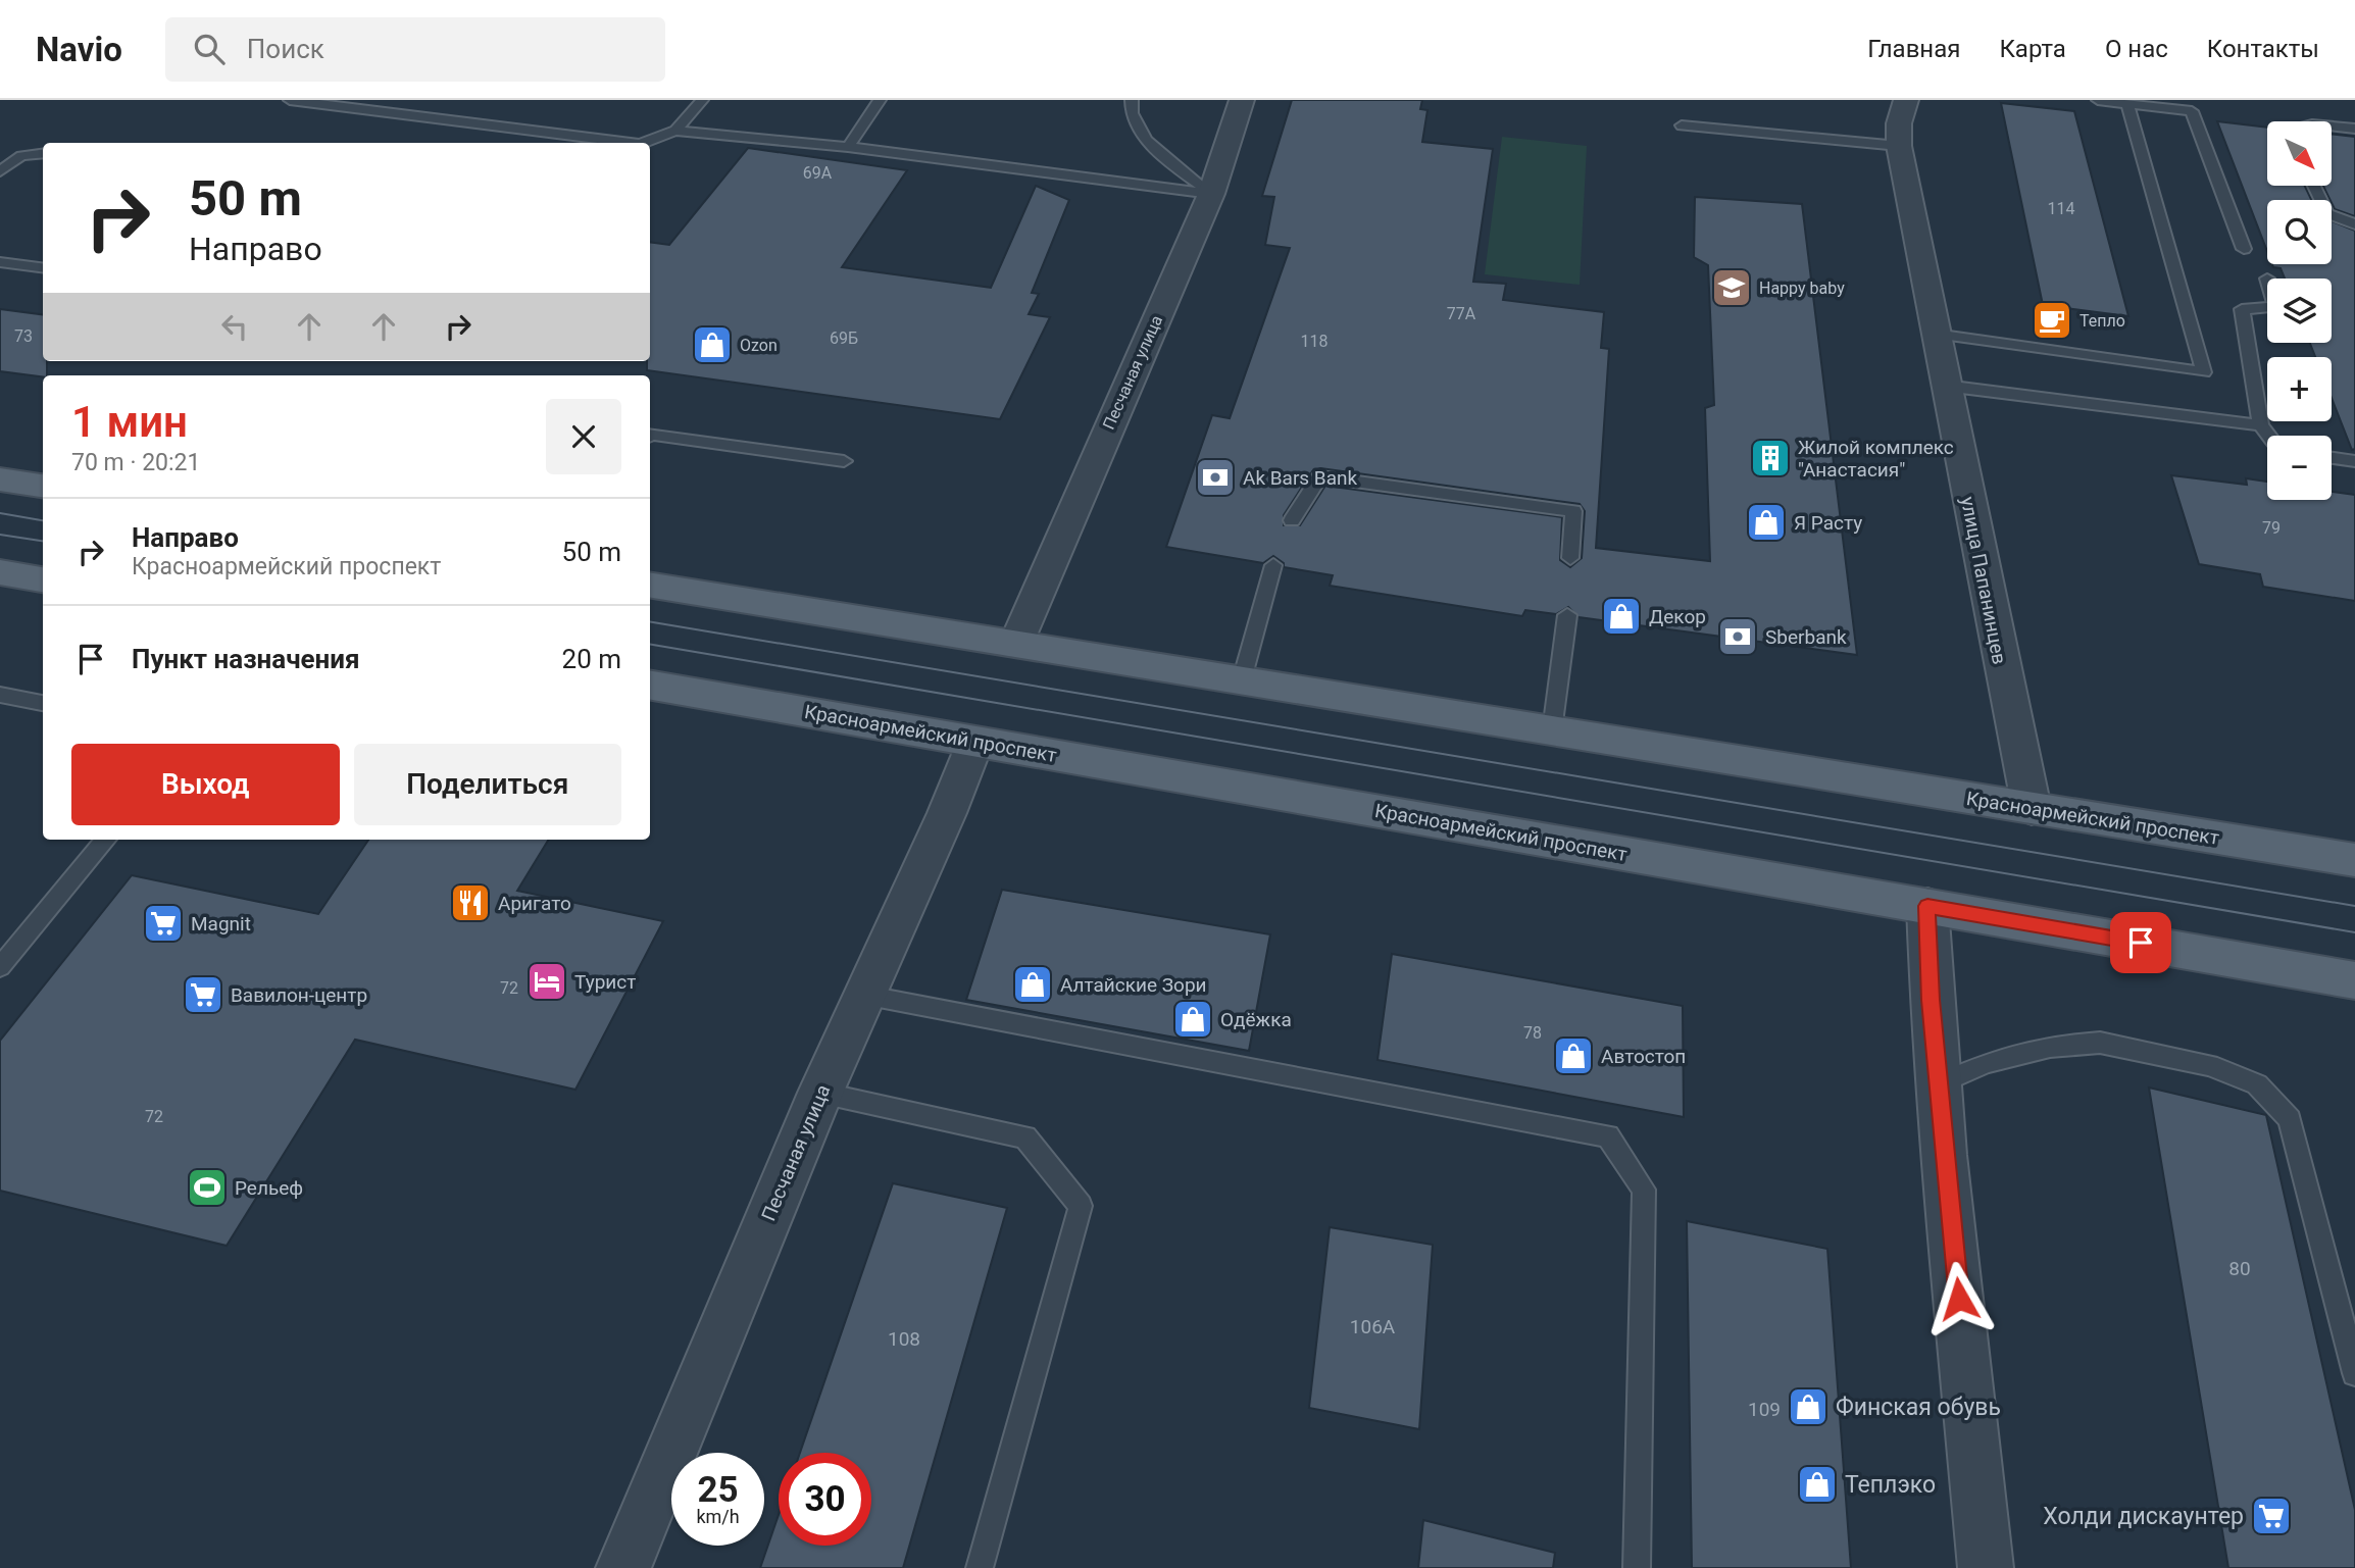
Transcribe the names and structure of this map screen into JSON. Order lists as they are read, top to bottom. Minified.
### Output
{"streets":{"main road":["Красноармейский проспект"],"street":["Песчаная улица","улица Папанинцев"]},"crossings":[["Песчаная улица","Красноармейский проспект"],["улица Папанинцев","Красноармейский проспект"]],"places":{"school or university":["Happy baby"],"cafe":["Тепло"],"shop":["Ozon","Я Расту","Декор","Алтайские Зори","Одёжка","Автостоп","Финская обувь","Теплэко"],"building":["Жилой комплекс \"Анастасия\""],"bank":["Ak Bars Bank","Sberbank"],"restaurant":["Аригато"],"supermarket":["Magnit","Вавилон-центр","Холди дискаунтер"],"hotel":["Турист"],"sports":["Рельеф"]},"house_numbers":["69А","114","77А","73","69Б","118","79","72","78","72","80","106А","108","109"],"north":"bottom right","page":{"header":"Navio","search":"Поиск","nav":["Главная","Карта","О нас","Контакты"],"map_buttons":["+","−"],"turn":["50 m","Направо"],"heading":["1 мин","70 m · 20:21"],"list":[{"name":"Направо","note":"Красноармейский проспект","value":"50 m"},{"name":"Пункт назначения","value":"20 m"}],"buttons":["Выход","Поделиться"],"speed":"25 km/h","limit":"30"}}
